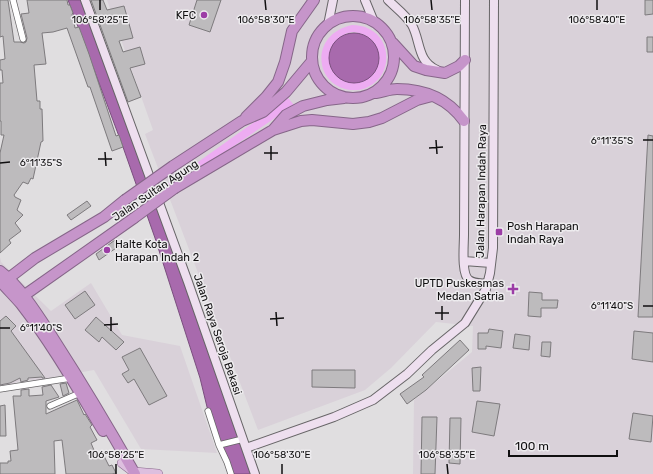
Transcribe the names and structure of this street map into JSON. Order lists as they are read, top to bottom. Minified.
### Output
{"streets":{"highway":["Jalan Sultan Agung"],"street":["Jalan Harapan Indah Raya","Jalan Raya Seroja Bekasi"]},"places":{"other":["KFC","Halte Kota Harapan Indah 2"],"transit":["Posh Harapan Indah Raya"],"health":["UPTD Puskesmas Medan Satria"]},"scale_bar":"100 m","coordinates":["106°58'25\"E","106°58'30\"E","106°58'35\"E","106°58'40\"E","6°11'35\"S","6°11'40\"S"]}
